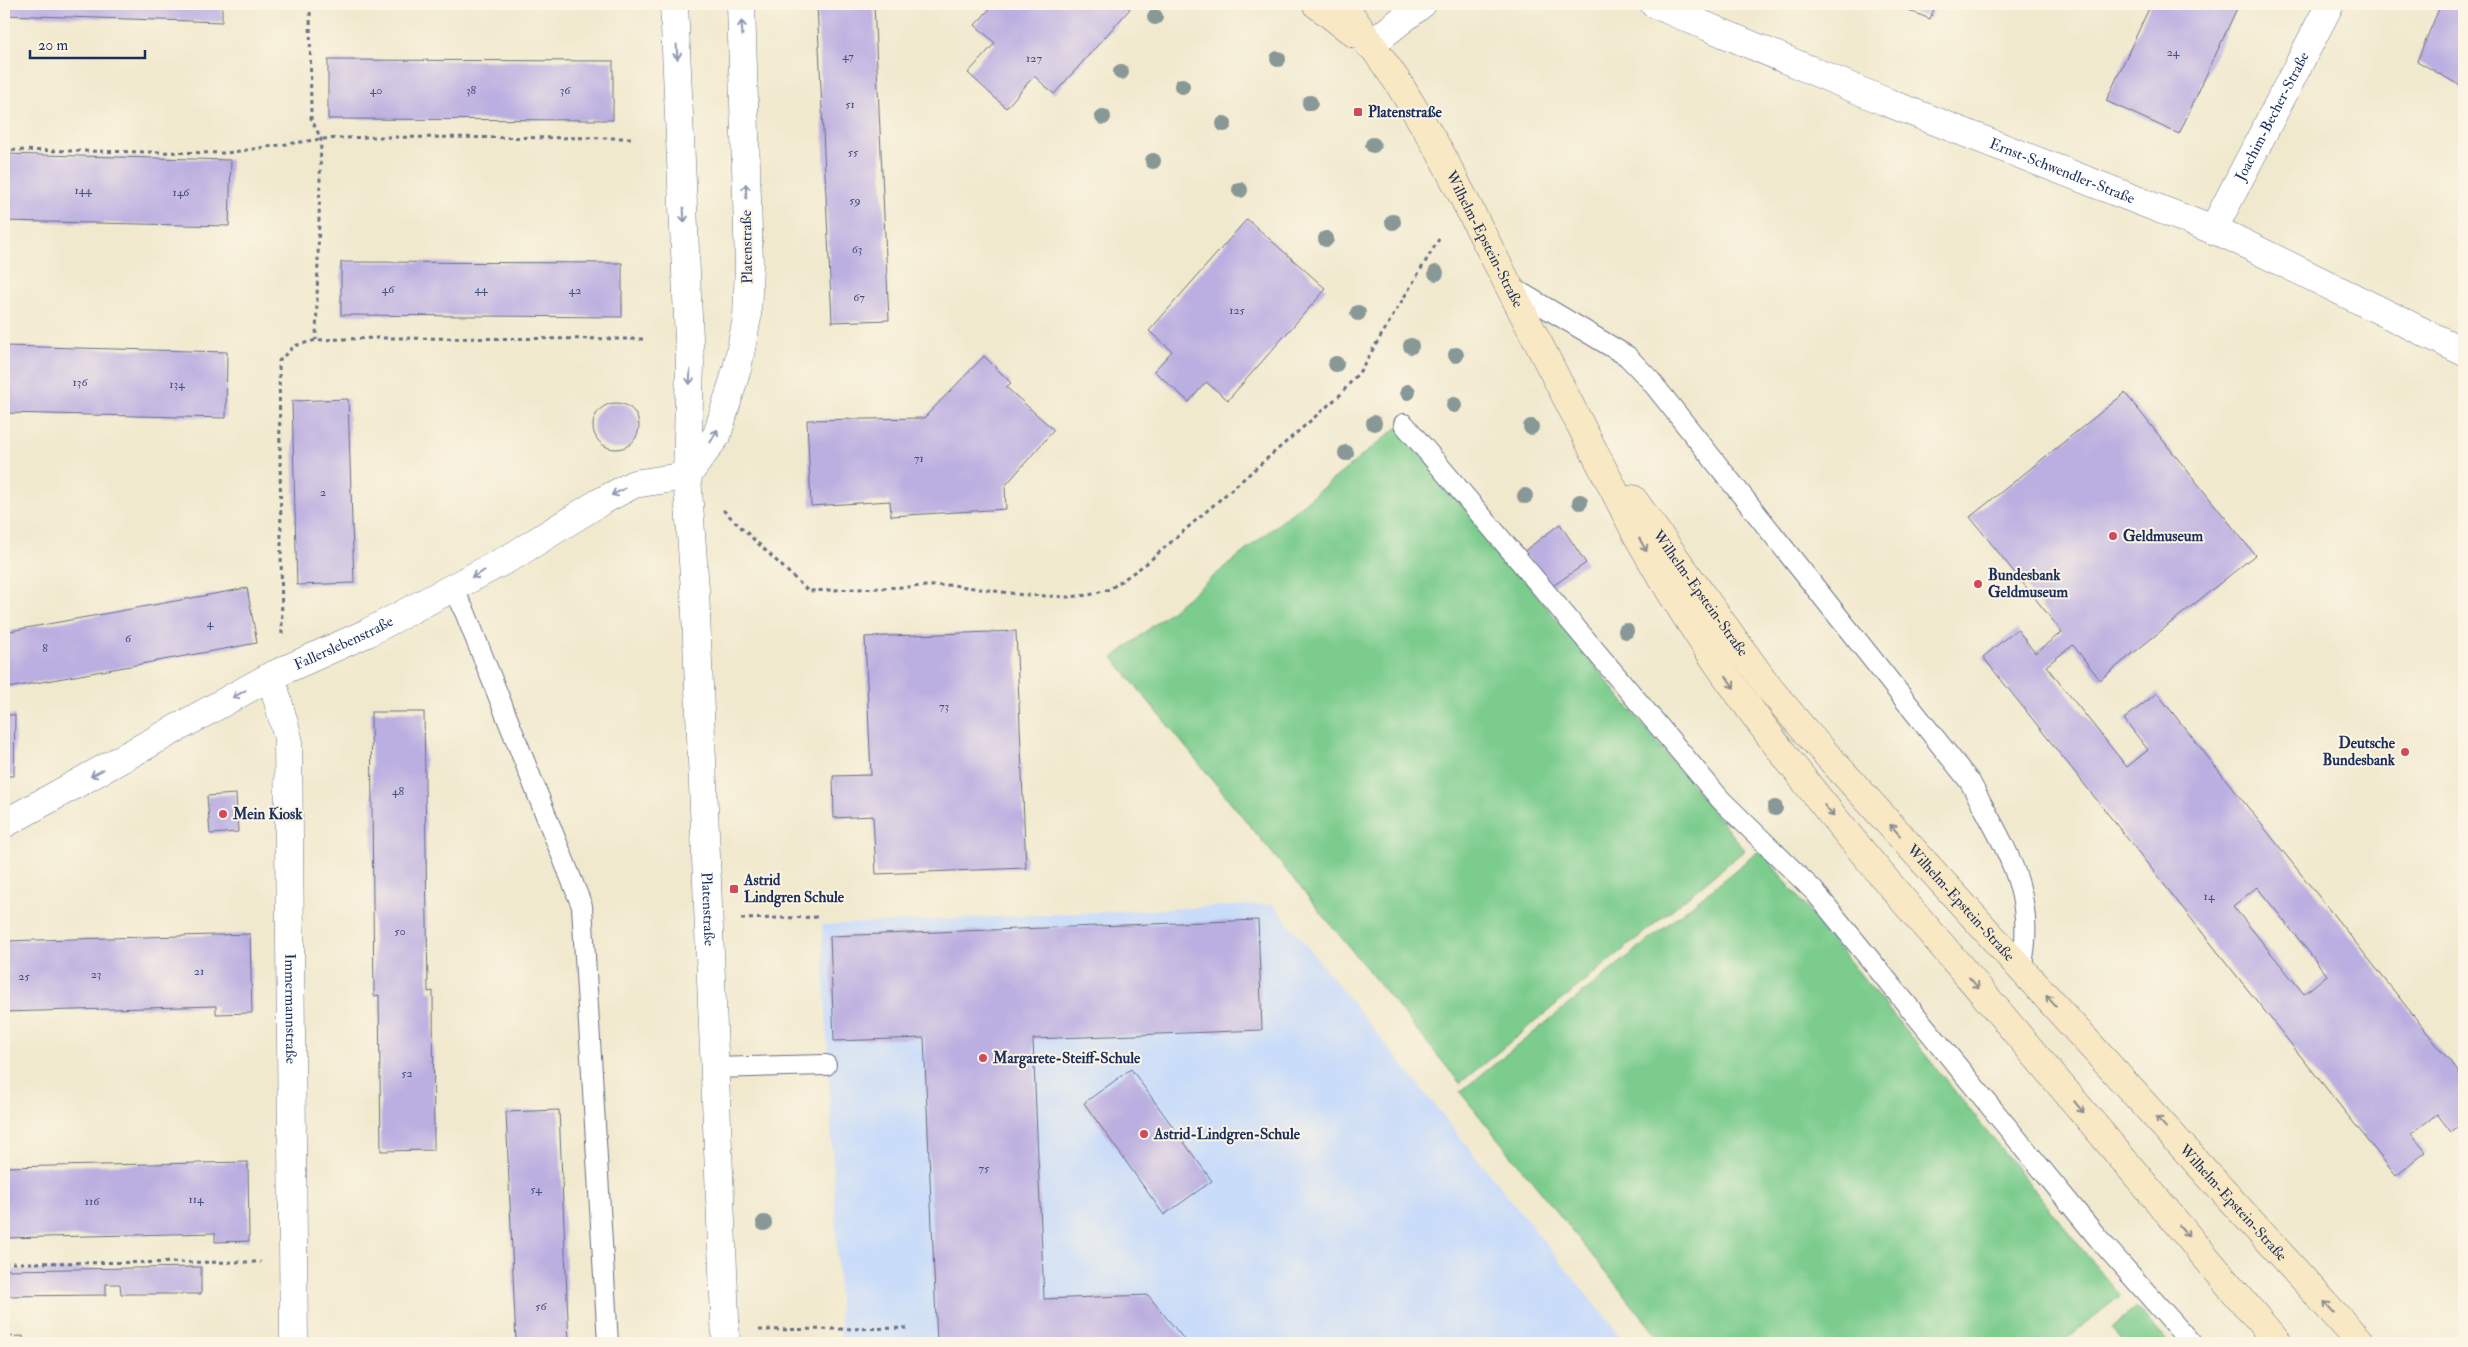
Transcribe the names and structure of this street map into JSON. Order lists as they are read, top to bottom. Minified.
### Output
{"streets":{"main road":["Wilhelm-Epstein-Straße"],"street":["Joachim-Becher-Straße","Ernst-Schwendler-Straße","Platenstraße","Fallerslebenstraße","Immermannstraße"]},"crossings":[["Joachim-Becher-Straße","Ernst-Schwendler-Straße"],["Platenstraße","Fallerslebenstraße"],["Fallerslebenstraße","Immermannstraße"]],"one_way":["Fallerslebenstraße"],"places":{"transit":["Platenstraße","Astrid Lindgren Schule"],"other":["Geldmuseum","Bundesbank Geldmuseum","Deutsche Bundesbank","Mein Kiosk","Margarete-Steiff-Schule","Astrid-Lindgren-Schule"]},"house_numbers":["24","47","127","40","38","36","51","55","144","146","59","63","46","44","42","67","125","136","134","71","2","4","6","8","73","48","14","50","21","23","25","52","75","54","114","116","56"],"scale_bar":"20 m"}
